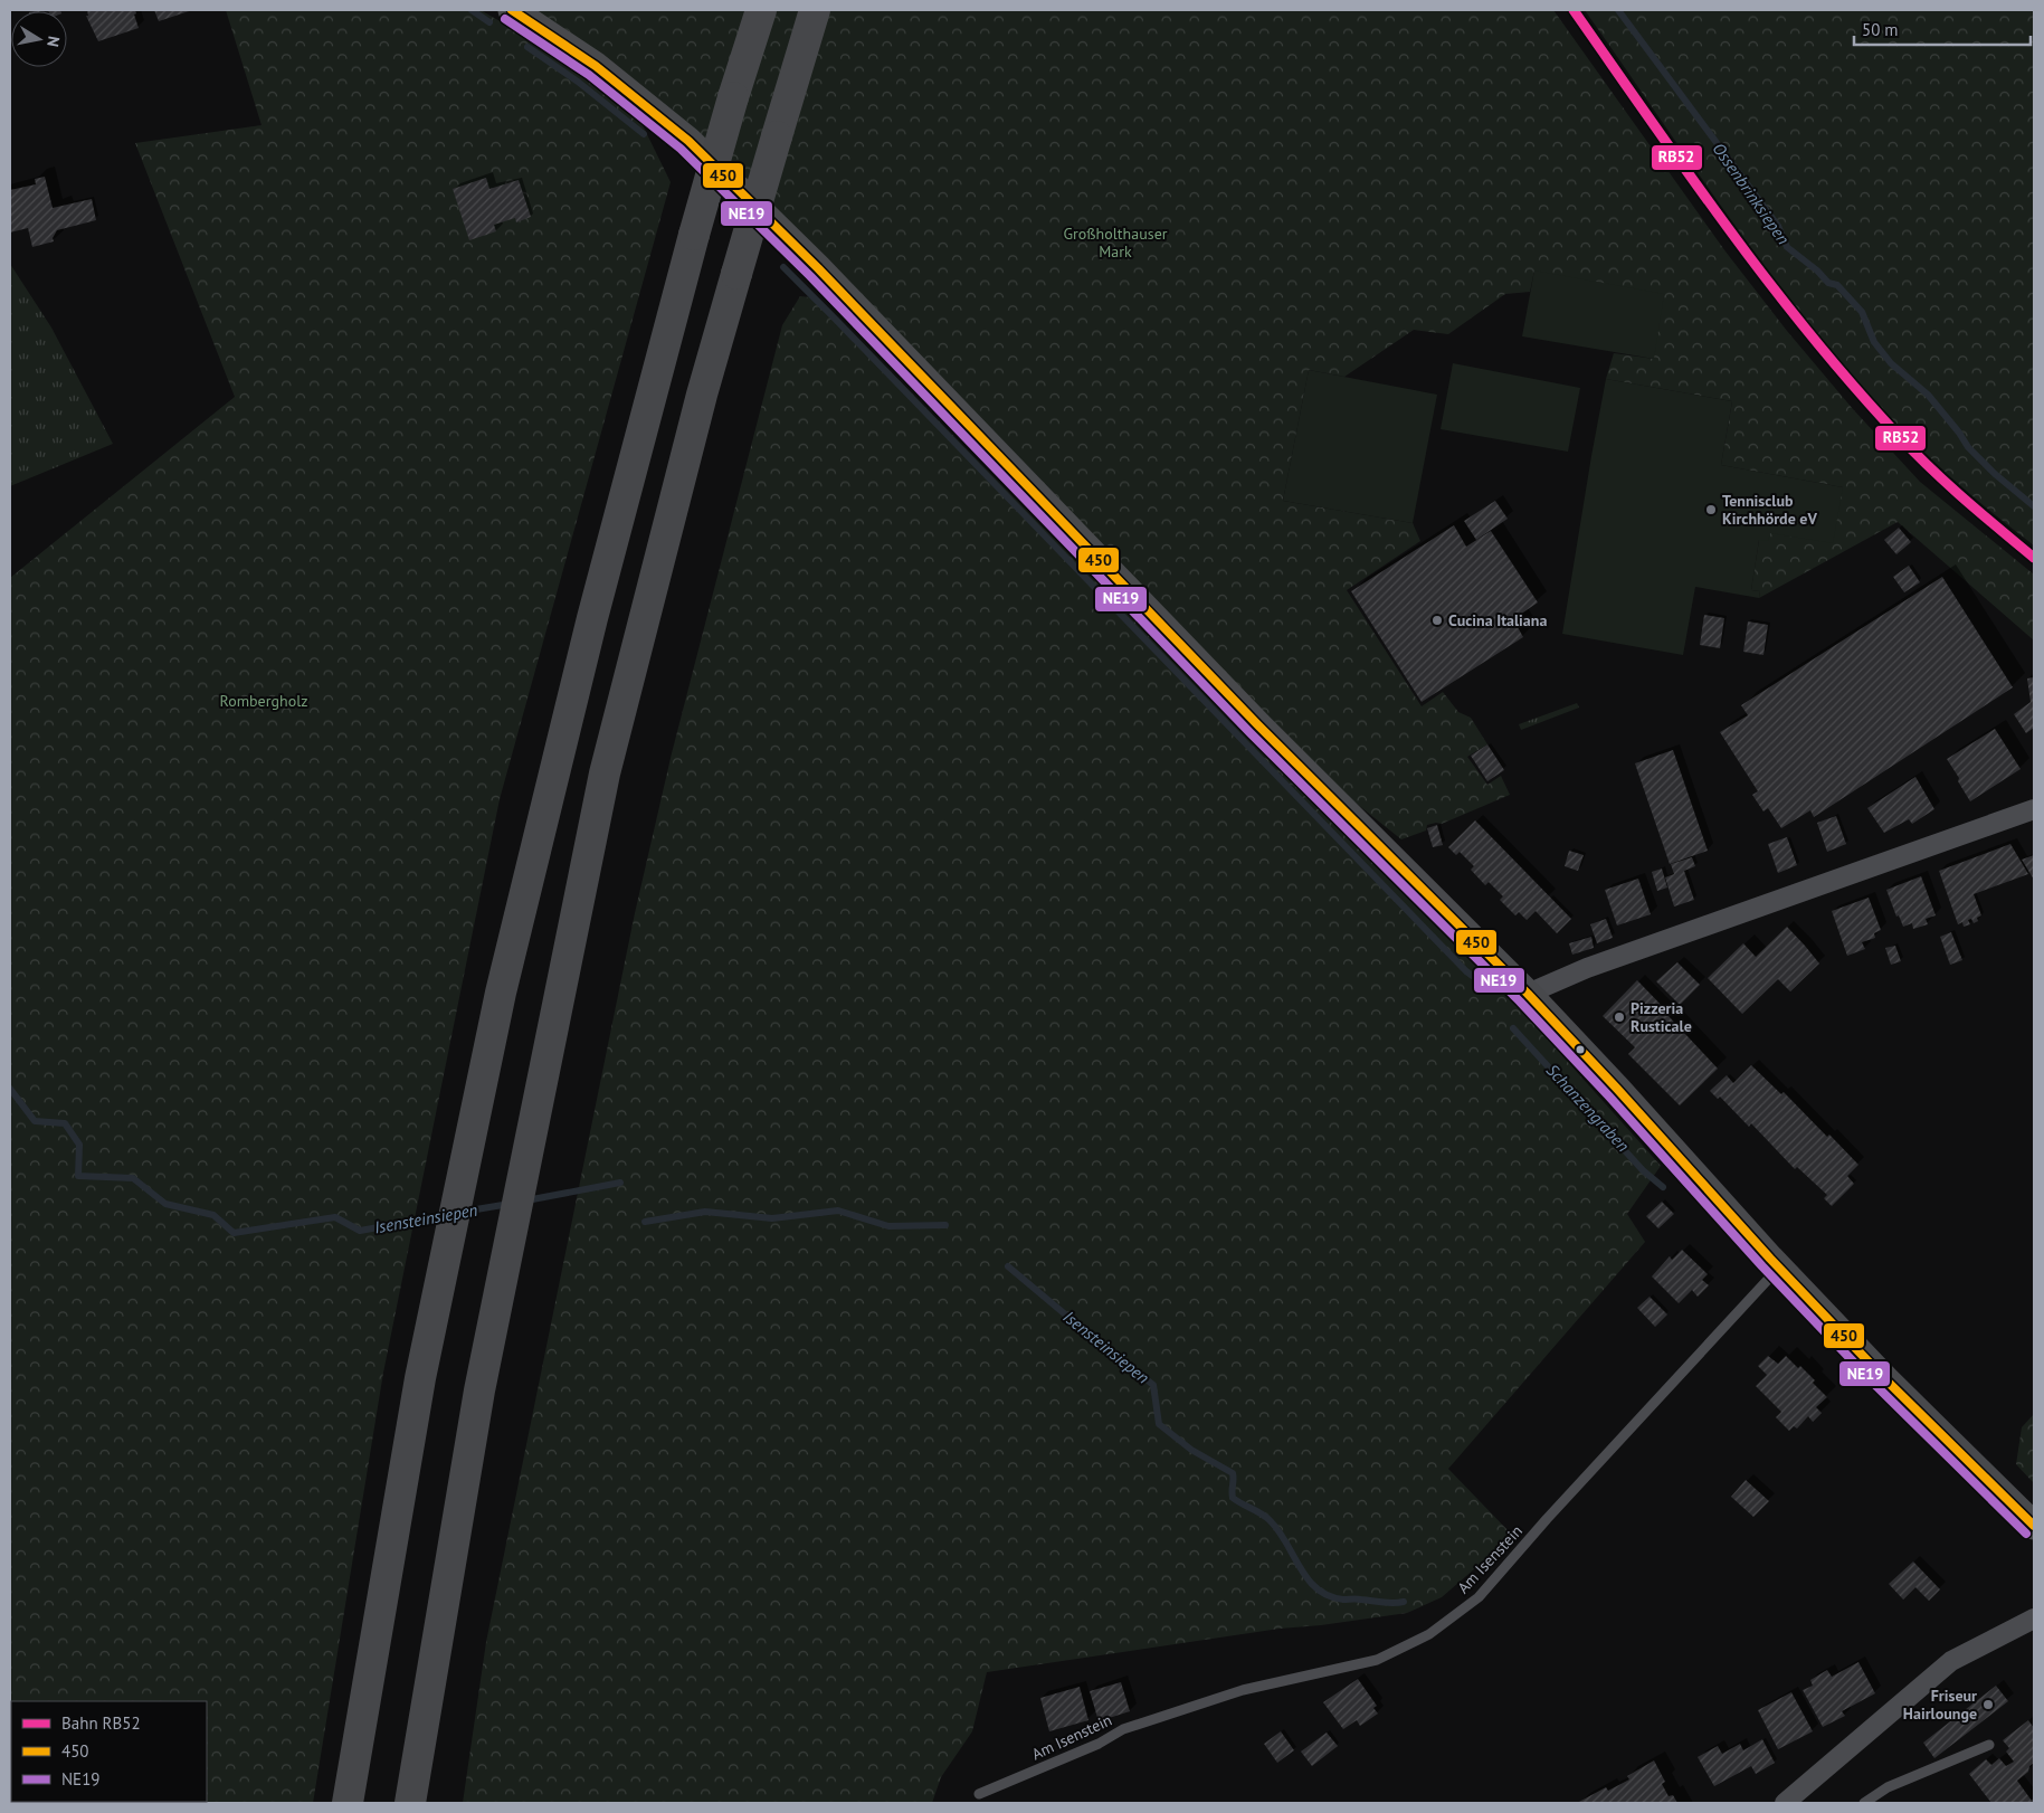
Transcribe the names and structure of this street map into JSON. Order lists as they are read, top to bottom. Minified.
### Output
{"streets":{"lane":["Am Isenstein"]},"water":["Ossenbrinksiepen","Schanzengraben","Isensteinsiepen"],"parks":["Großholthauser Mark","Rombergholz"],"places":["Tennisclub Kirchhörde eV","Cucina Italiana","Pizzeria Rusticale","Friseur Hairlounge"],"lines":["rail line RB52","transit line 450","transit line NE19"],"legend":["Bahn RB52","450","NE19"],"scale_bar":"50 m","north":"right"}
